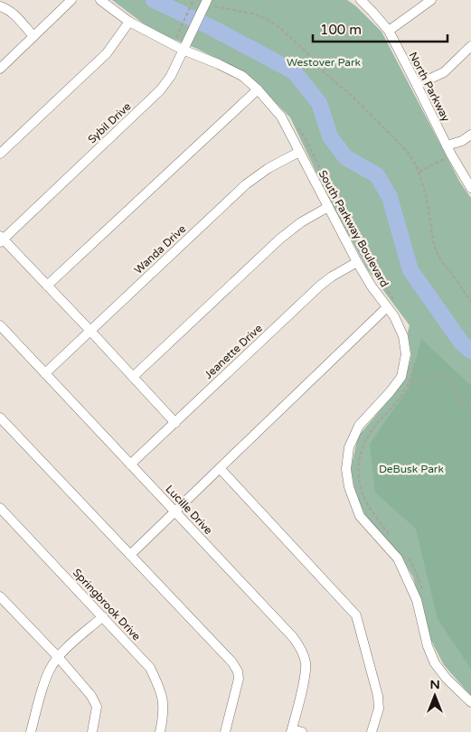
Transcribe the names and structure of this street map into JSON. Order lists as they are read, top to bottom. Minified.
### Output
{"streets":{"street":["North Parkway","Sybil Drive","South Parkway Boulevard","Wanda Drive","Jeanette Drive","Lucille Drive","Springbrook Drive"]},"crossings":[["Sybil Drive","South Parkway Boulevard"],["South Parkway Boulevard","Wanda Drive"],["South Parkway Boulevard","Jeanette Drive"],["Wanda Drive","Lucille Drive"],["Jeanette Drive","Lucille Drive"]],"parks":["Westover Park","DeBusk Park"],"scale_bar":"100 m","north":"top"}
